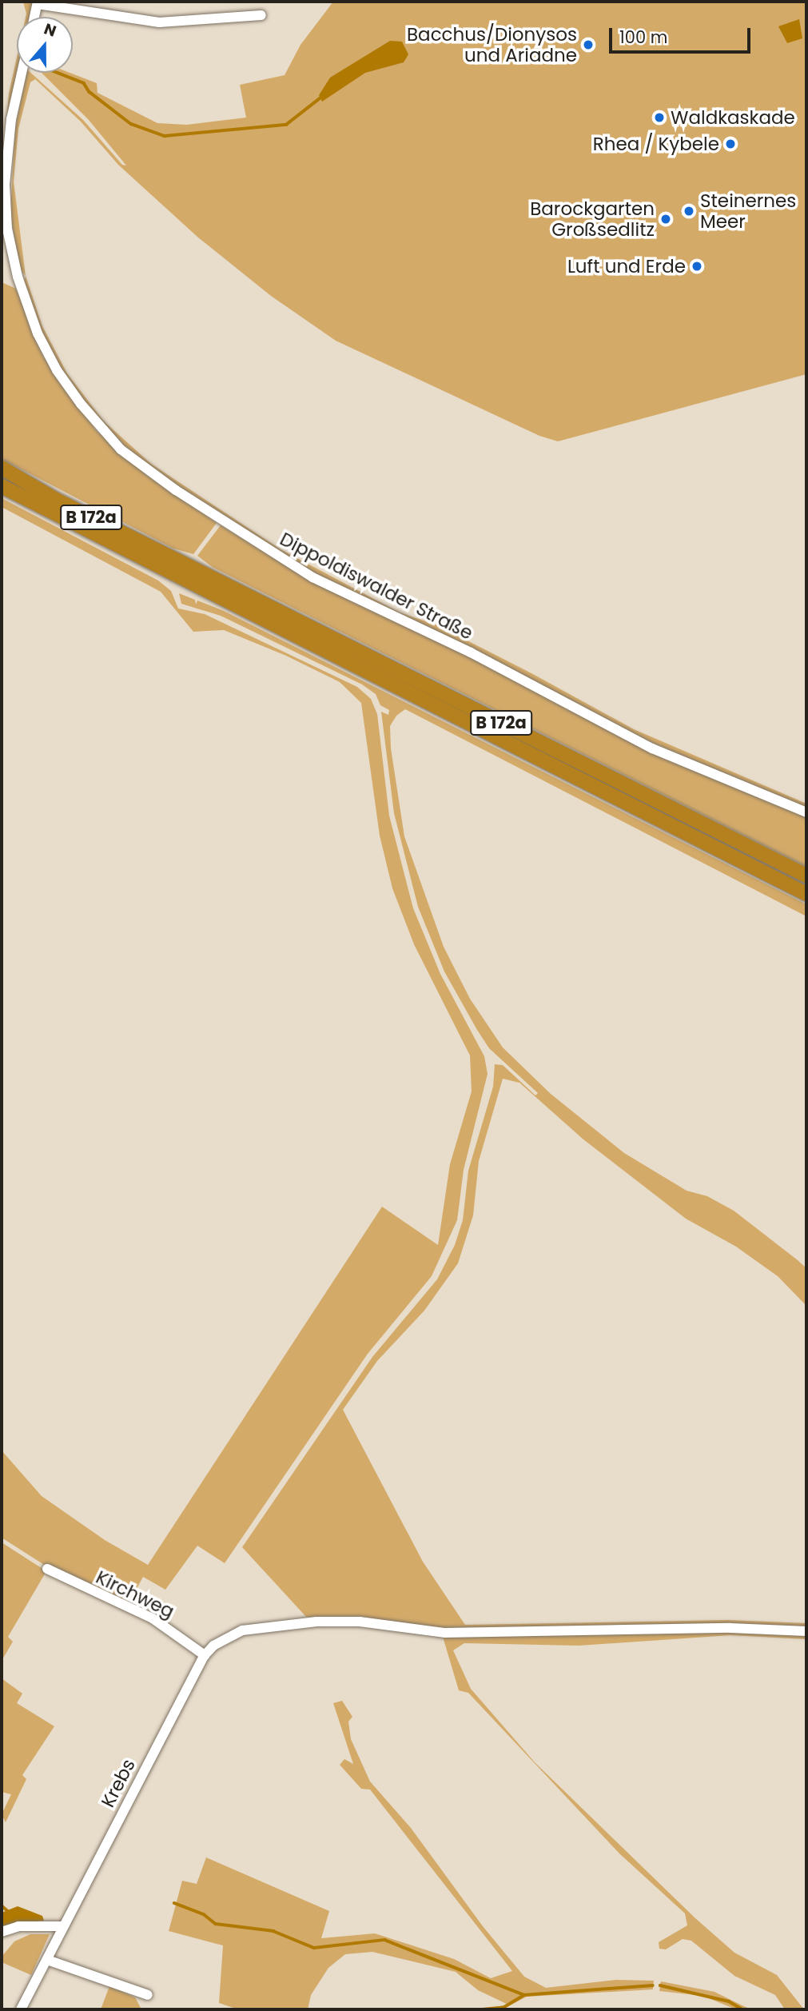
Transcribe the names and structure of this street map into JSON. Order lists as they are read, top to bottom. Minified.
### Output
{"streets":{"highway":["B 172a"],"street":["Dippoldiswalder Straße","Kirchweg","Krebs"]},"crossings":[["Kirchweg","Krebs"]],"places":["Bacchus/Dionysos und Ariadne","Waldkaskade","Rhea / Kybele","Steinernes Meer","Barockgarten Großsedlitz","Luft und Erde"],"scale_bar":"100 m","north":"top"}
